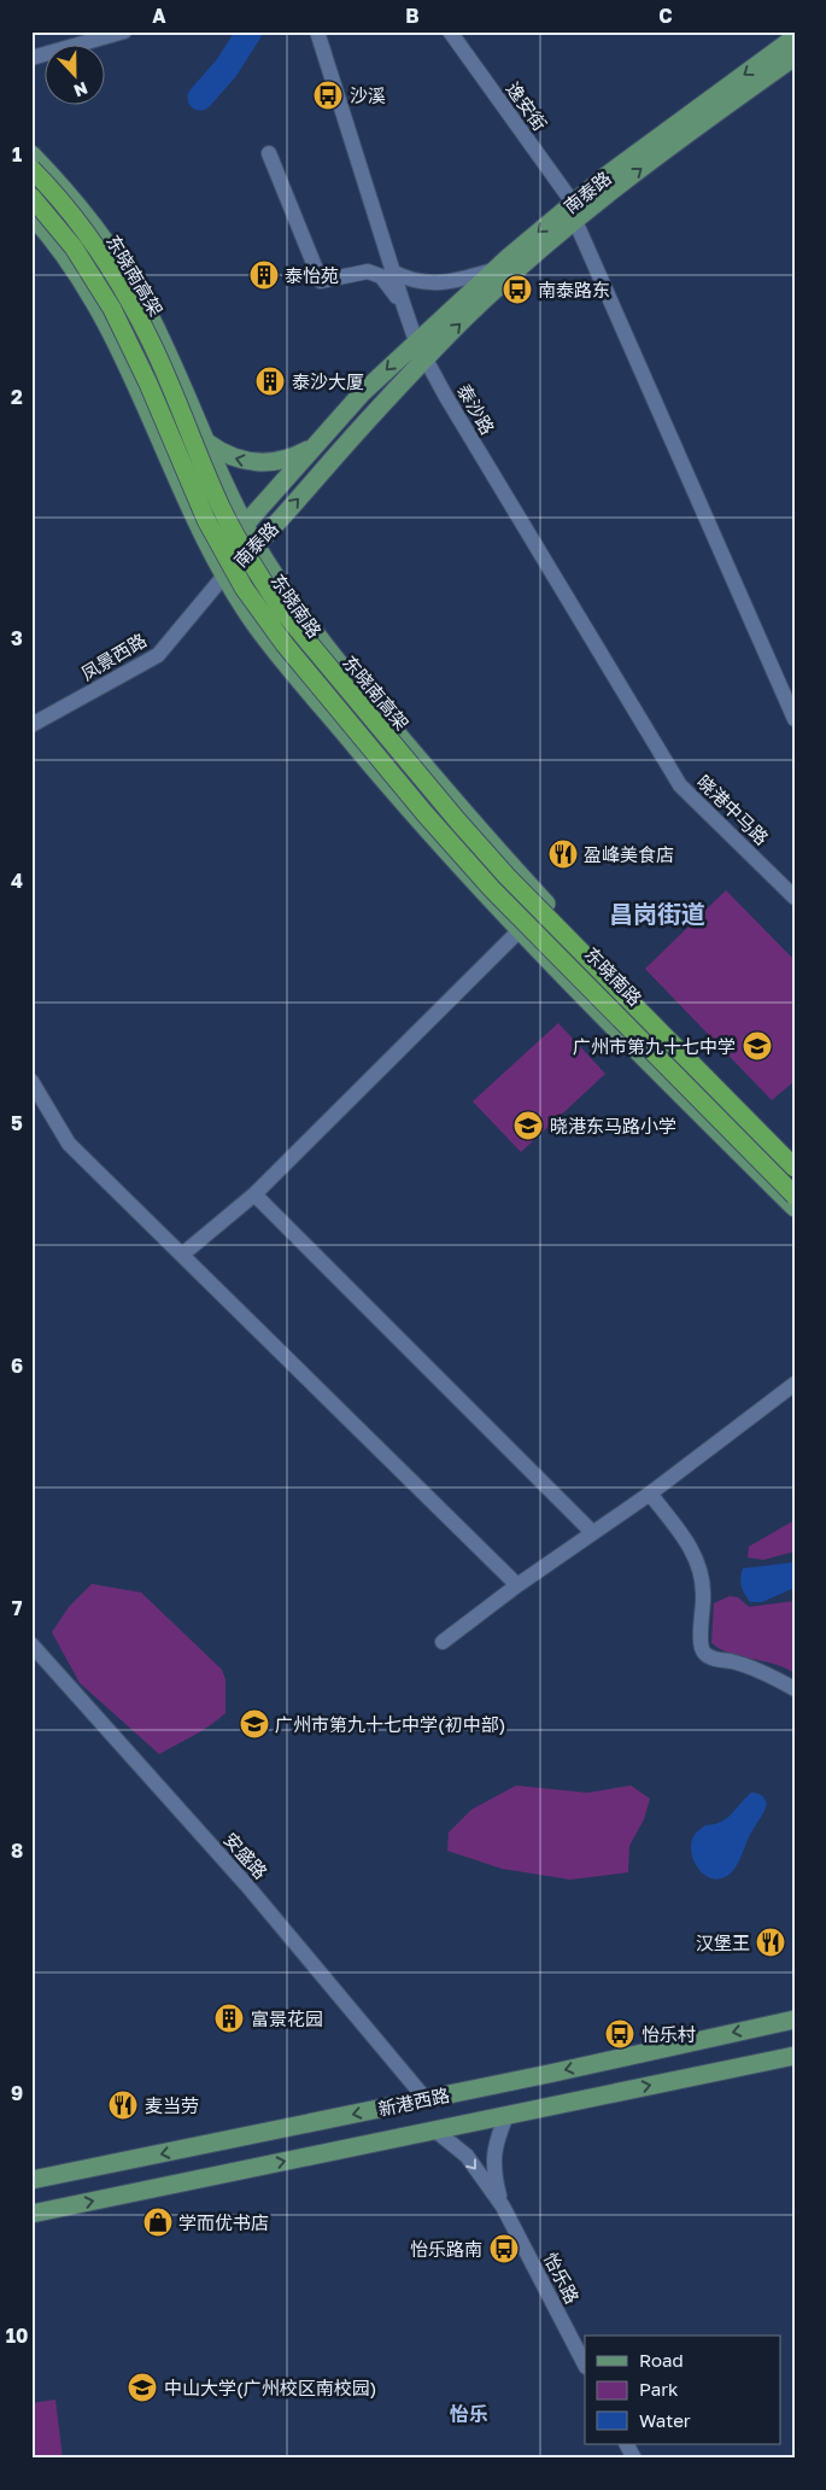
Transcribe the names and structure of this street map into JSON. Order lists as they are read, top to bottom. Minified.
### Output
{"streets":{"highway":["东晓南高架"],"main road":["南泰路","东晓南路","新港西路"],"street":["逸安街","泰沙路","凤景西路","晓港中马路","安盛路","怡乐路"]},"crossings":[["逸安街","南泰路"],["南泰路","泰沙路"],["南泰路","东晓南路"],["南泰路","凤景西路"],["泰沙路","晓港中马路"],["东晓南路","凤景西路"],["安盛路","新港西路"]],"districts":["昌岗街道","怡乐"],"places":{"bus stop":["沙溪","南泰路东","怡乐村","怡乐路南"],"building":["泰怡苑","泰沙大厦","富景花园"],"restaurant":["盈峰美食店","汉堡王","麦当劳"],"school or university":["广州市第九十七中学","晓港东马路小学","广州市第九十七中学(初中部)","中山大学(广州校区南校园)"],"shop":["学而优书店"]},"legend":["Road","Park","Water"],"north":"bottom","grid":{"columns":["A","B","C"],"rows":["1","2","3","4","5","6","7","8","9","10"]}}
